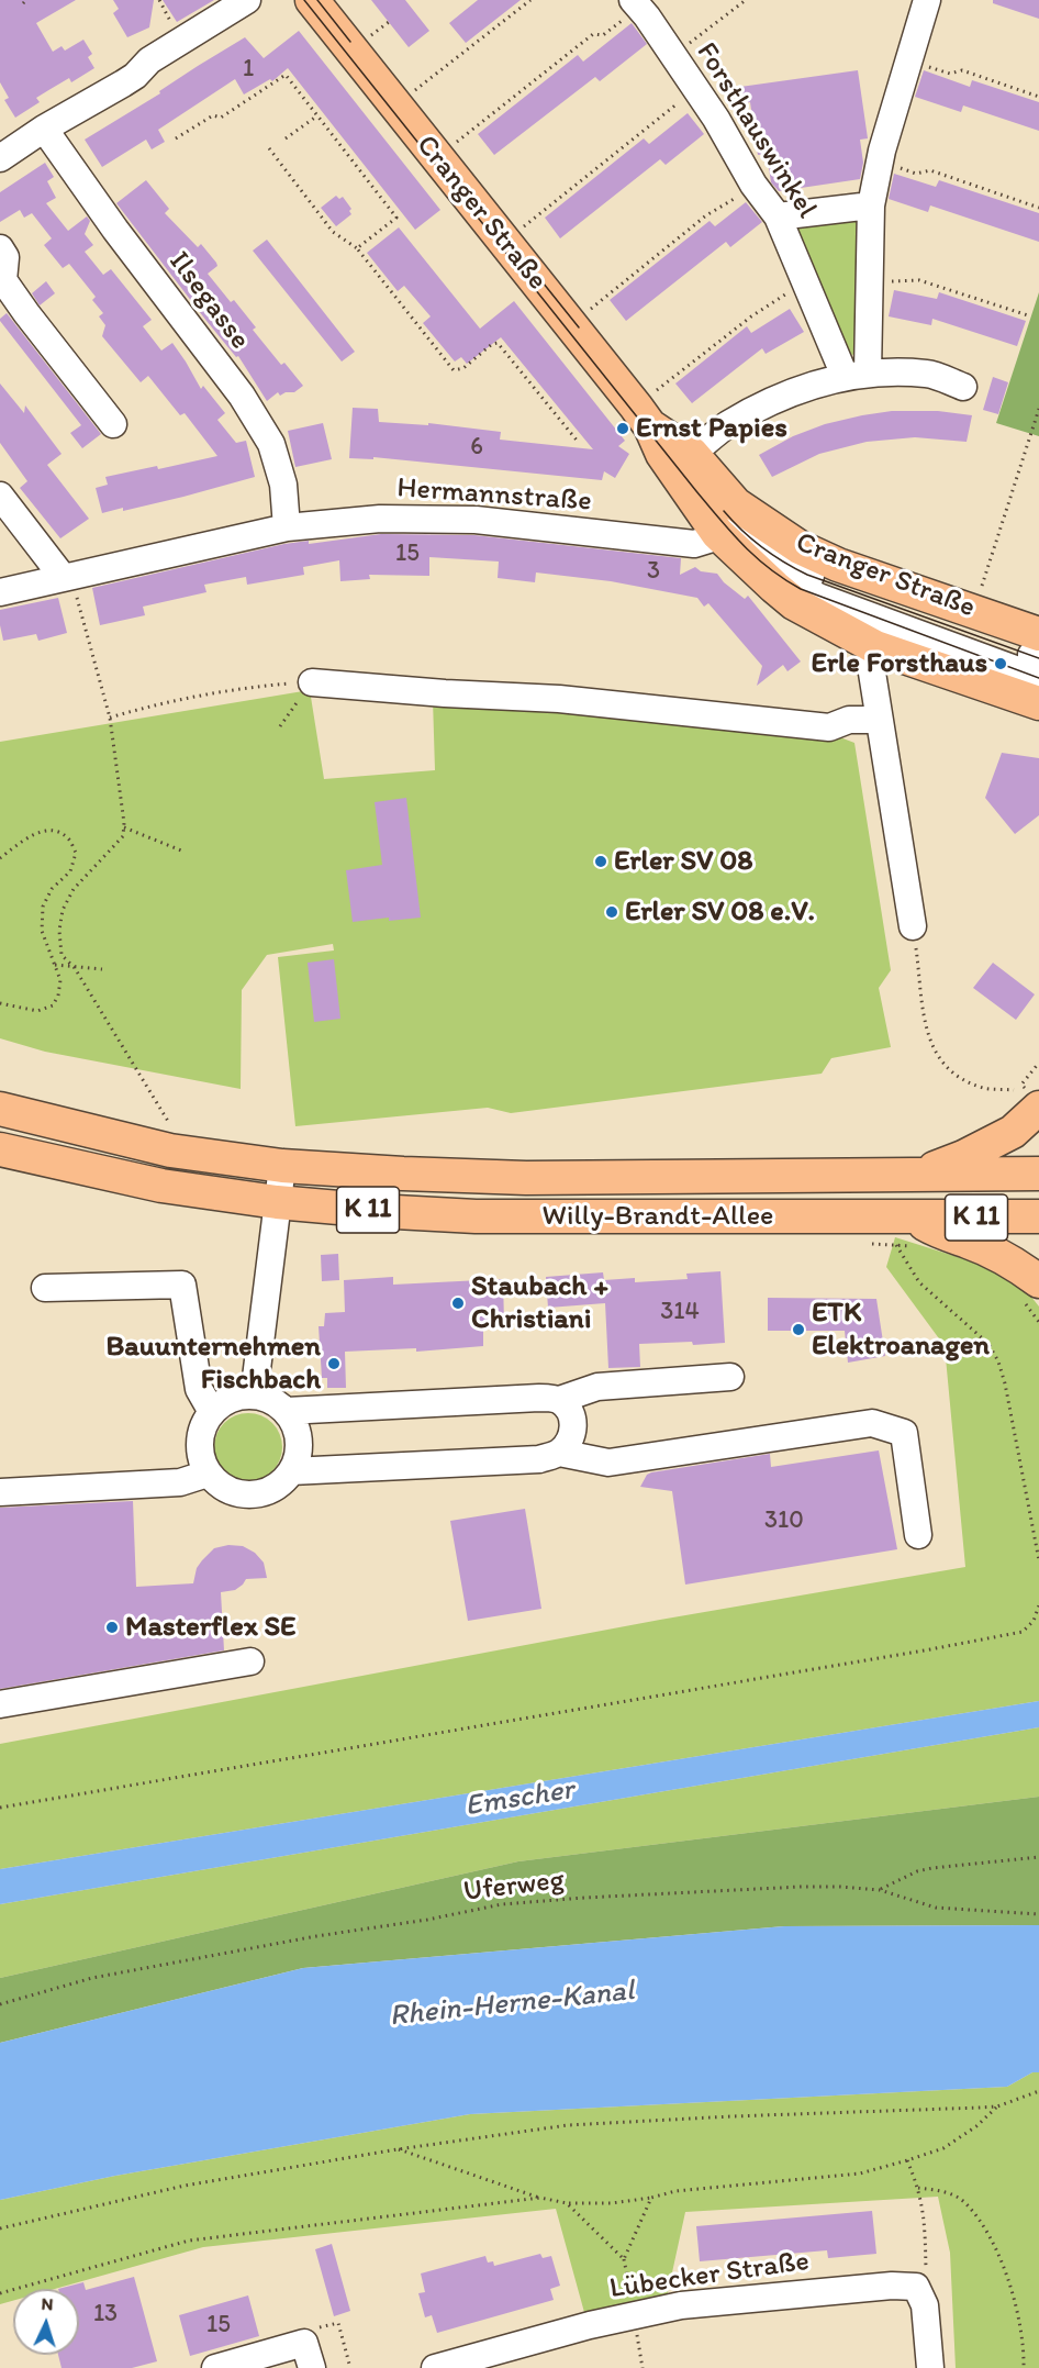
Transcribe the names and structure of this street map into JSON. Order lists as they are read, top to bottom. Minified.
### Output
{"streets":{"main road":["Cranger Straße","K 11","Willy-Brandt-Allee"],"street":["Forsthauswinkel","Ilsegasse","Hermannstraße","Lübecker Straße"],"path":["Uferweg"]},"crossings":[["Cranger Straße","Hermannstraße"],["Ilsegasse","Hermannstraße"]],"water":["Emscher","Rhein-Herne-Kanal"],"places":["Ernst Papies","Erle Forsthaus","Erler SV 08","Erler SV 08 e.V.","Staubach + Christiani","ETK Elektroanagen","Bauunternehmen Fischbach","Masterflex SE"],"house_numbers":["1","6","15","3","314","310","13","15"],"north":"top"}
